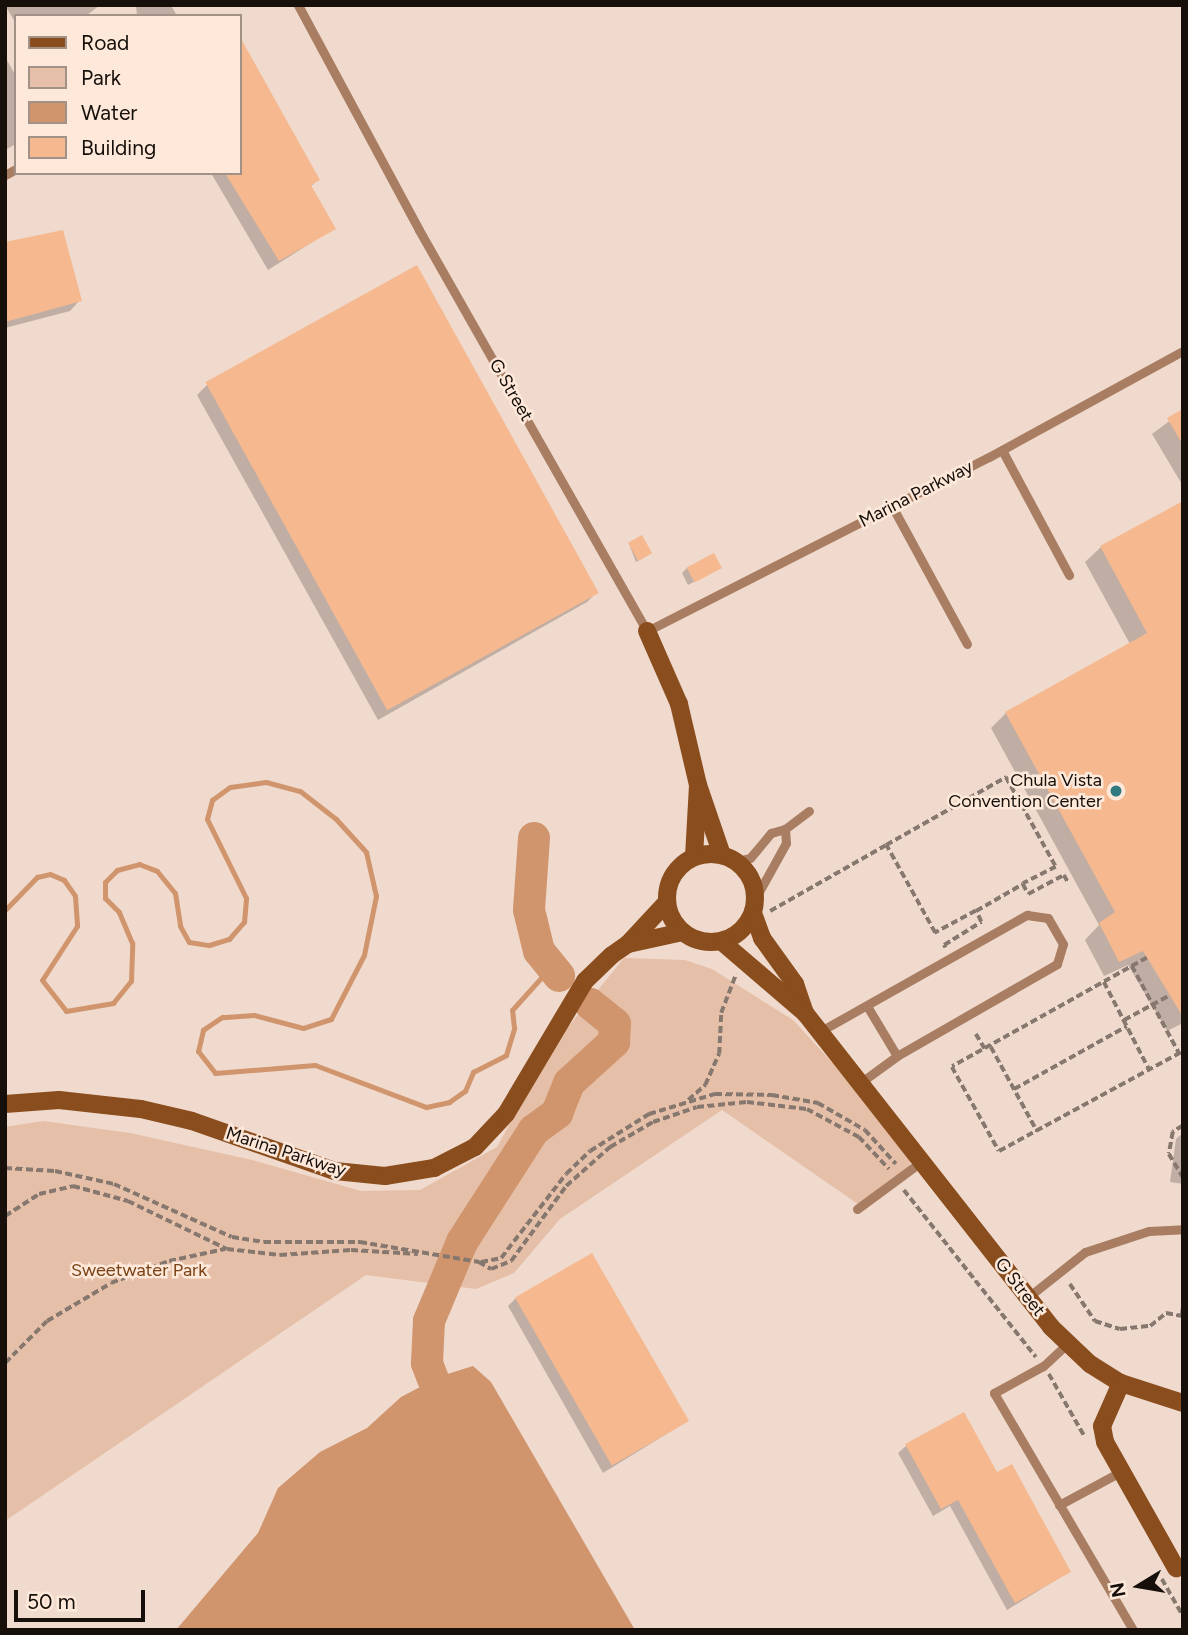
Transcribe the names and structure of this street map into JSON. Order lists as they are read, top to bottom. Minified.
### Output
{"streets":{"street":["G Street","Marina Parkway"]},"crossings":[["G Street","Marina Parkway"]],"parks":["Sweetwater Park"],"places":["Chula Vista Convention Center"],"legend":["Road","Park","Water","Building"],"scale_bar":"50 m","north":"left"}
